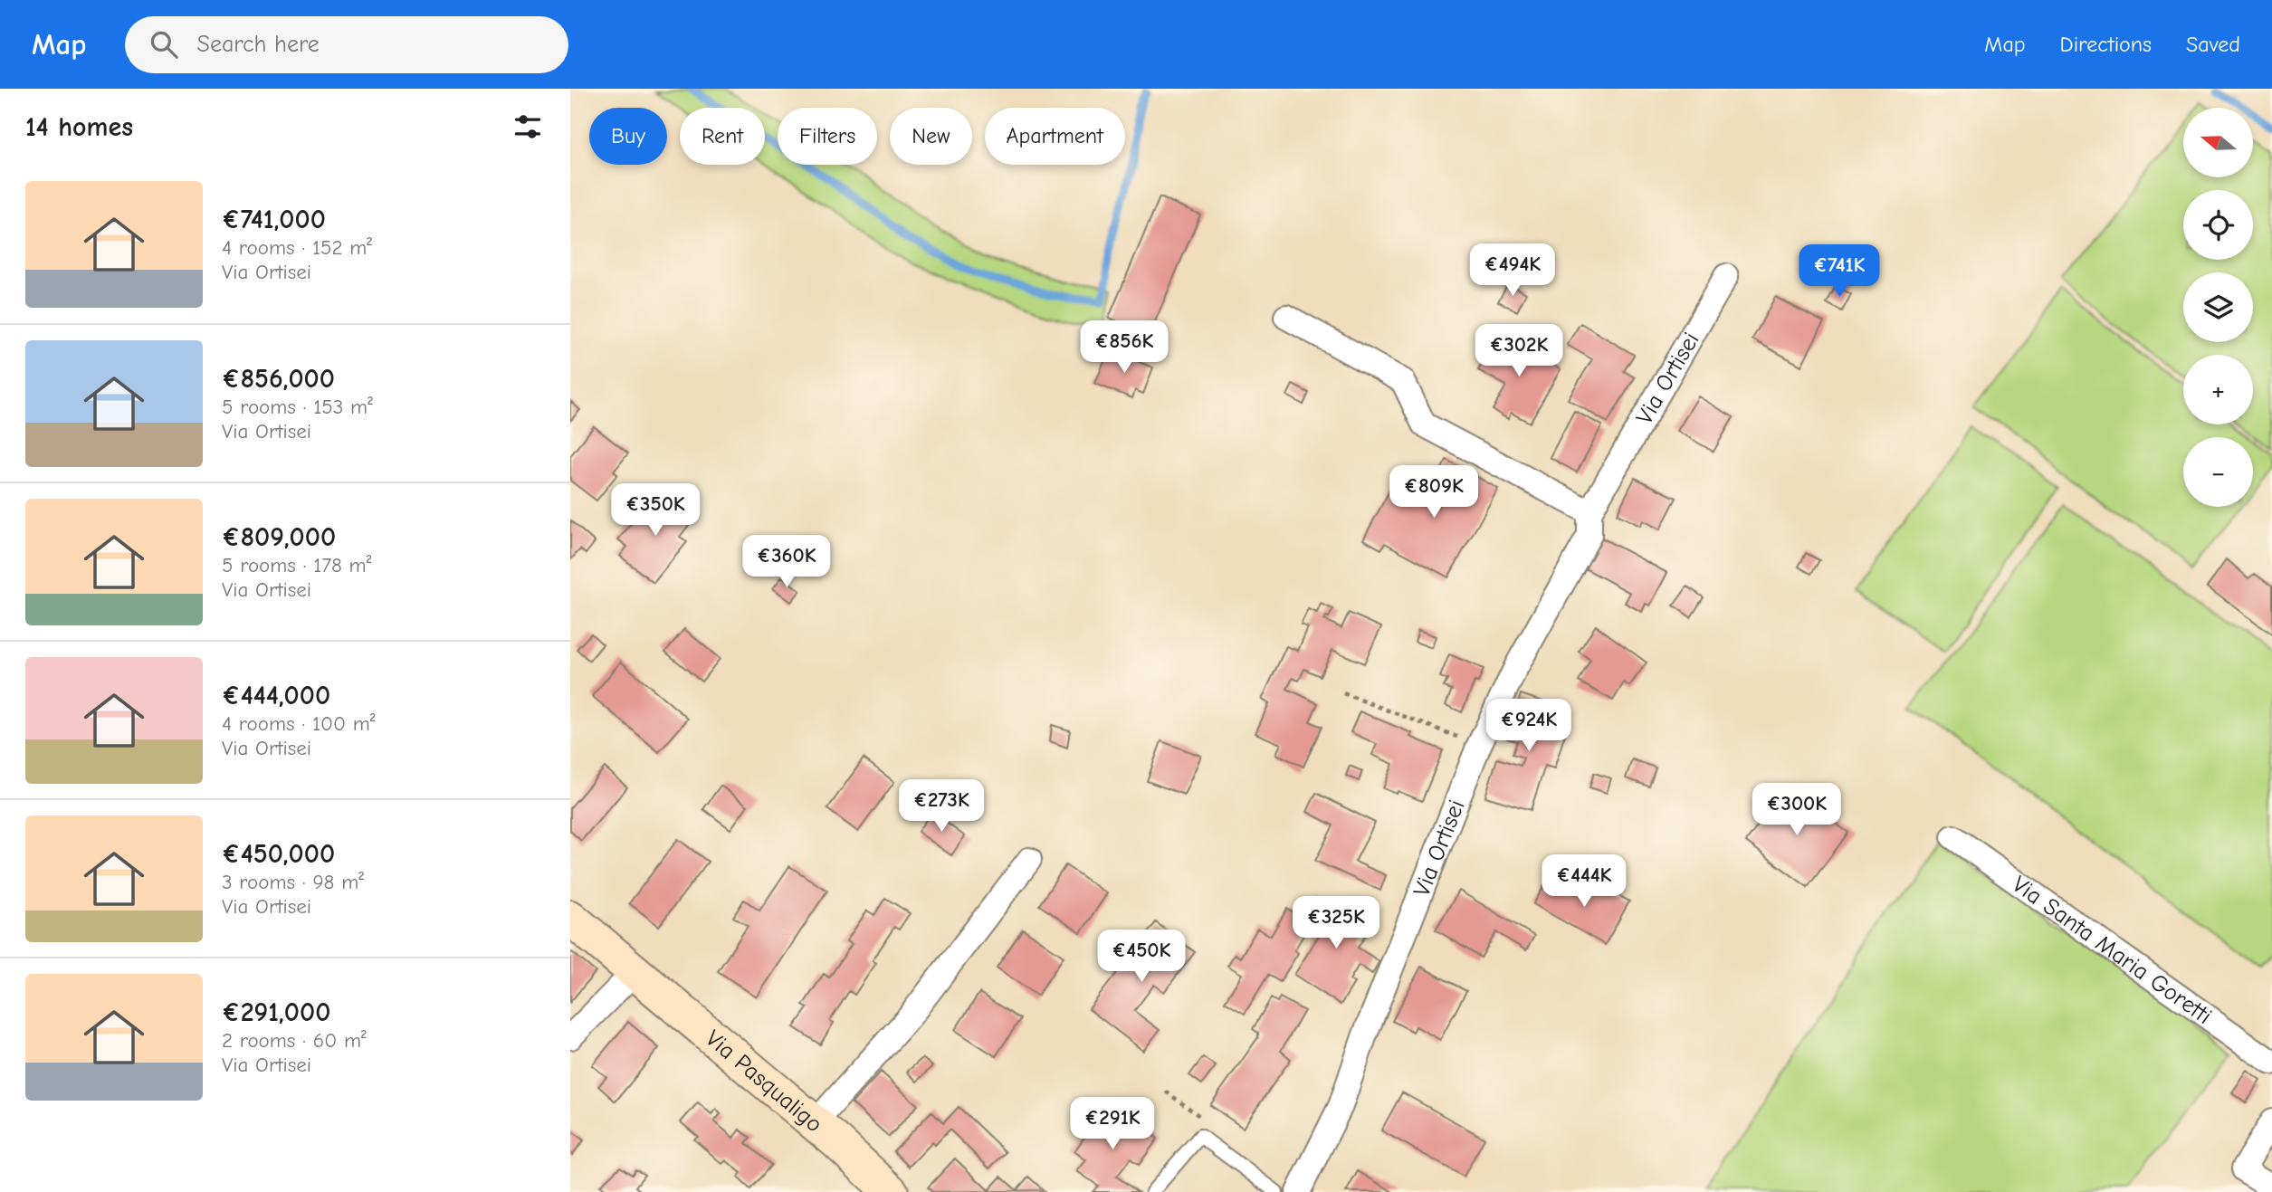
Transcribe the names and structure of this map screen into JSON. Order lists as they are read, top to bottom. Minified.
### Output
{"streets":{"street":["Via Ortisei","Via Santa Maria Goretti","Via Pasqualigo"]},"north":"left","page":{"header":"Map","search":"Search here","nav":["Map","Directions","Saved"],"heading":"14 homes","map_buttons":["+","−"],"chip":["Buy","Rent","Filters","New","Apartment"],"list":[{"name":"€741,000","note":"4 rooms · 152 m² · Via Ortisei"},{"name":"€856,000","note":"5 rooms · 153 m² · Via Ortisei"},{"name":"€809,000","note":"5 rooms · 178 m² · Via Ortisei"},{"name":"€444,000","note":"4 rooms · 100 m² · Via Ortisei"},{"name":"€450,000","note":"3 rooms · 98 m² · Via Ortisei"},{"name":"€291,000","note":"2 rooms · 60 m² · Via Ortisei"}],"price":["€494K","€741K","€856K","€302K","€809K","€350K","€360K","€924K","€273K","€300K","€444K","€325K","€450K","€291K"]}}
